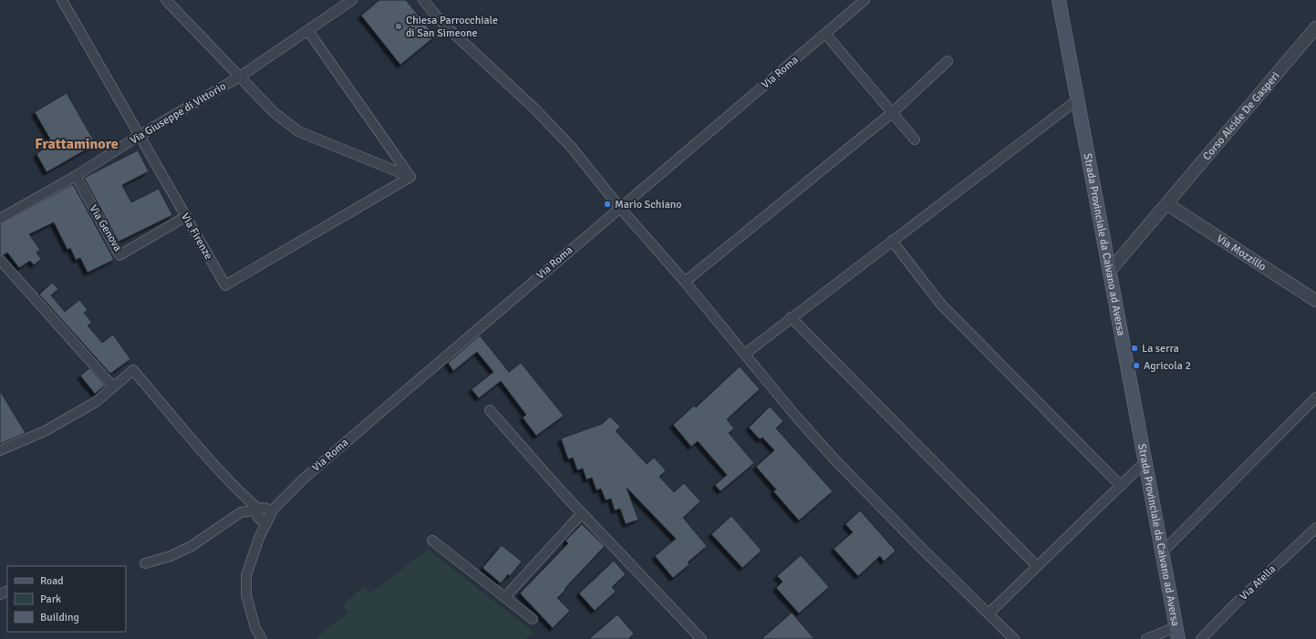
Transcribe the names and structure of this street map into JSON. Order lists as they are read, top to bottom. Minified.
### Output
{"streets":{"main road":["Strada Provinciale da Caivano ad Aversa"],"street":["Via Roma","Via Giuseppe di Vittorio","Corso Alcide De Gasperi","Via Genova","Via Firenze","Via Mozzillo","Via Atella"]},"crossings":[["Via Giuseppe di Vittorio","Via Genova"],["Via Giuseppe di Vittorio","Via Firenze"],["Corso Alcide De Gasperi","Strada Provinciale da Caivano ad Aversa"],["Corso Alcide De Gasperi","Via Mozzillo"],["Via Genova","Via Firenze"]],"districts":["Frattaminore"],"places":["Chiesa Parrocchiale di San Simeone","Mario Schiano","La serra","Agricola 2"],"legend":["Road","Park","Building"]}
